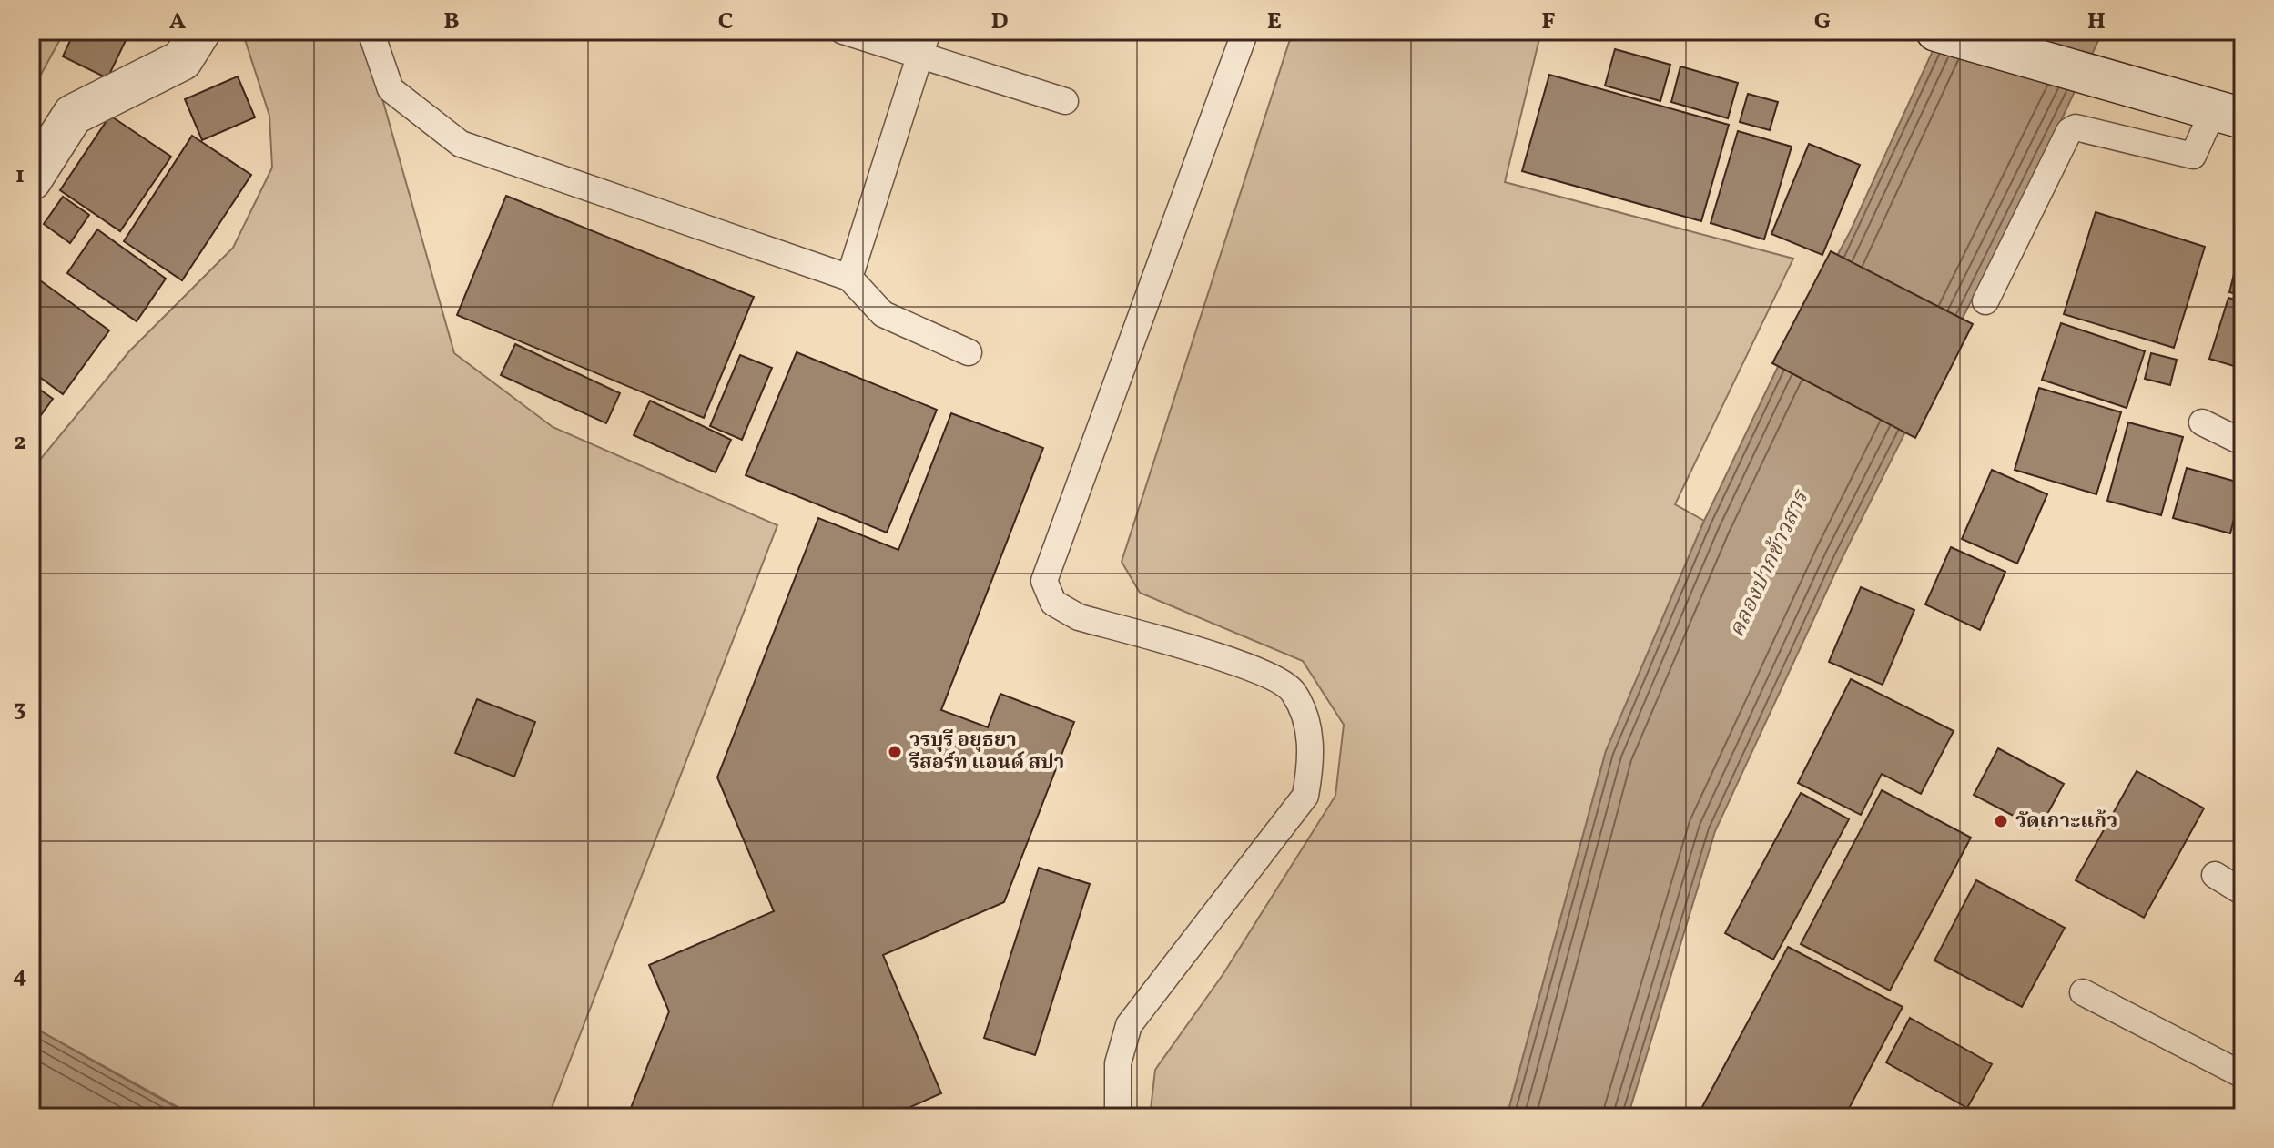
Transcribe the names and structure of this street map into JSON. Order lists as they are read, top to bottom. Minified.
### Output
{"water":["คลองปากข้าวสาร"],"places":["วรบุรี อยุธยา รีสอร์ท แอนด์ สปา","วัดเกาะแก้ว"],"grid":{"columns":["A","B","C","D","E","F","G","H"],"rows":["1","2","3","4"]}}
